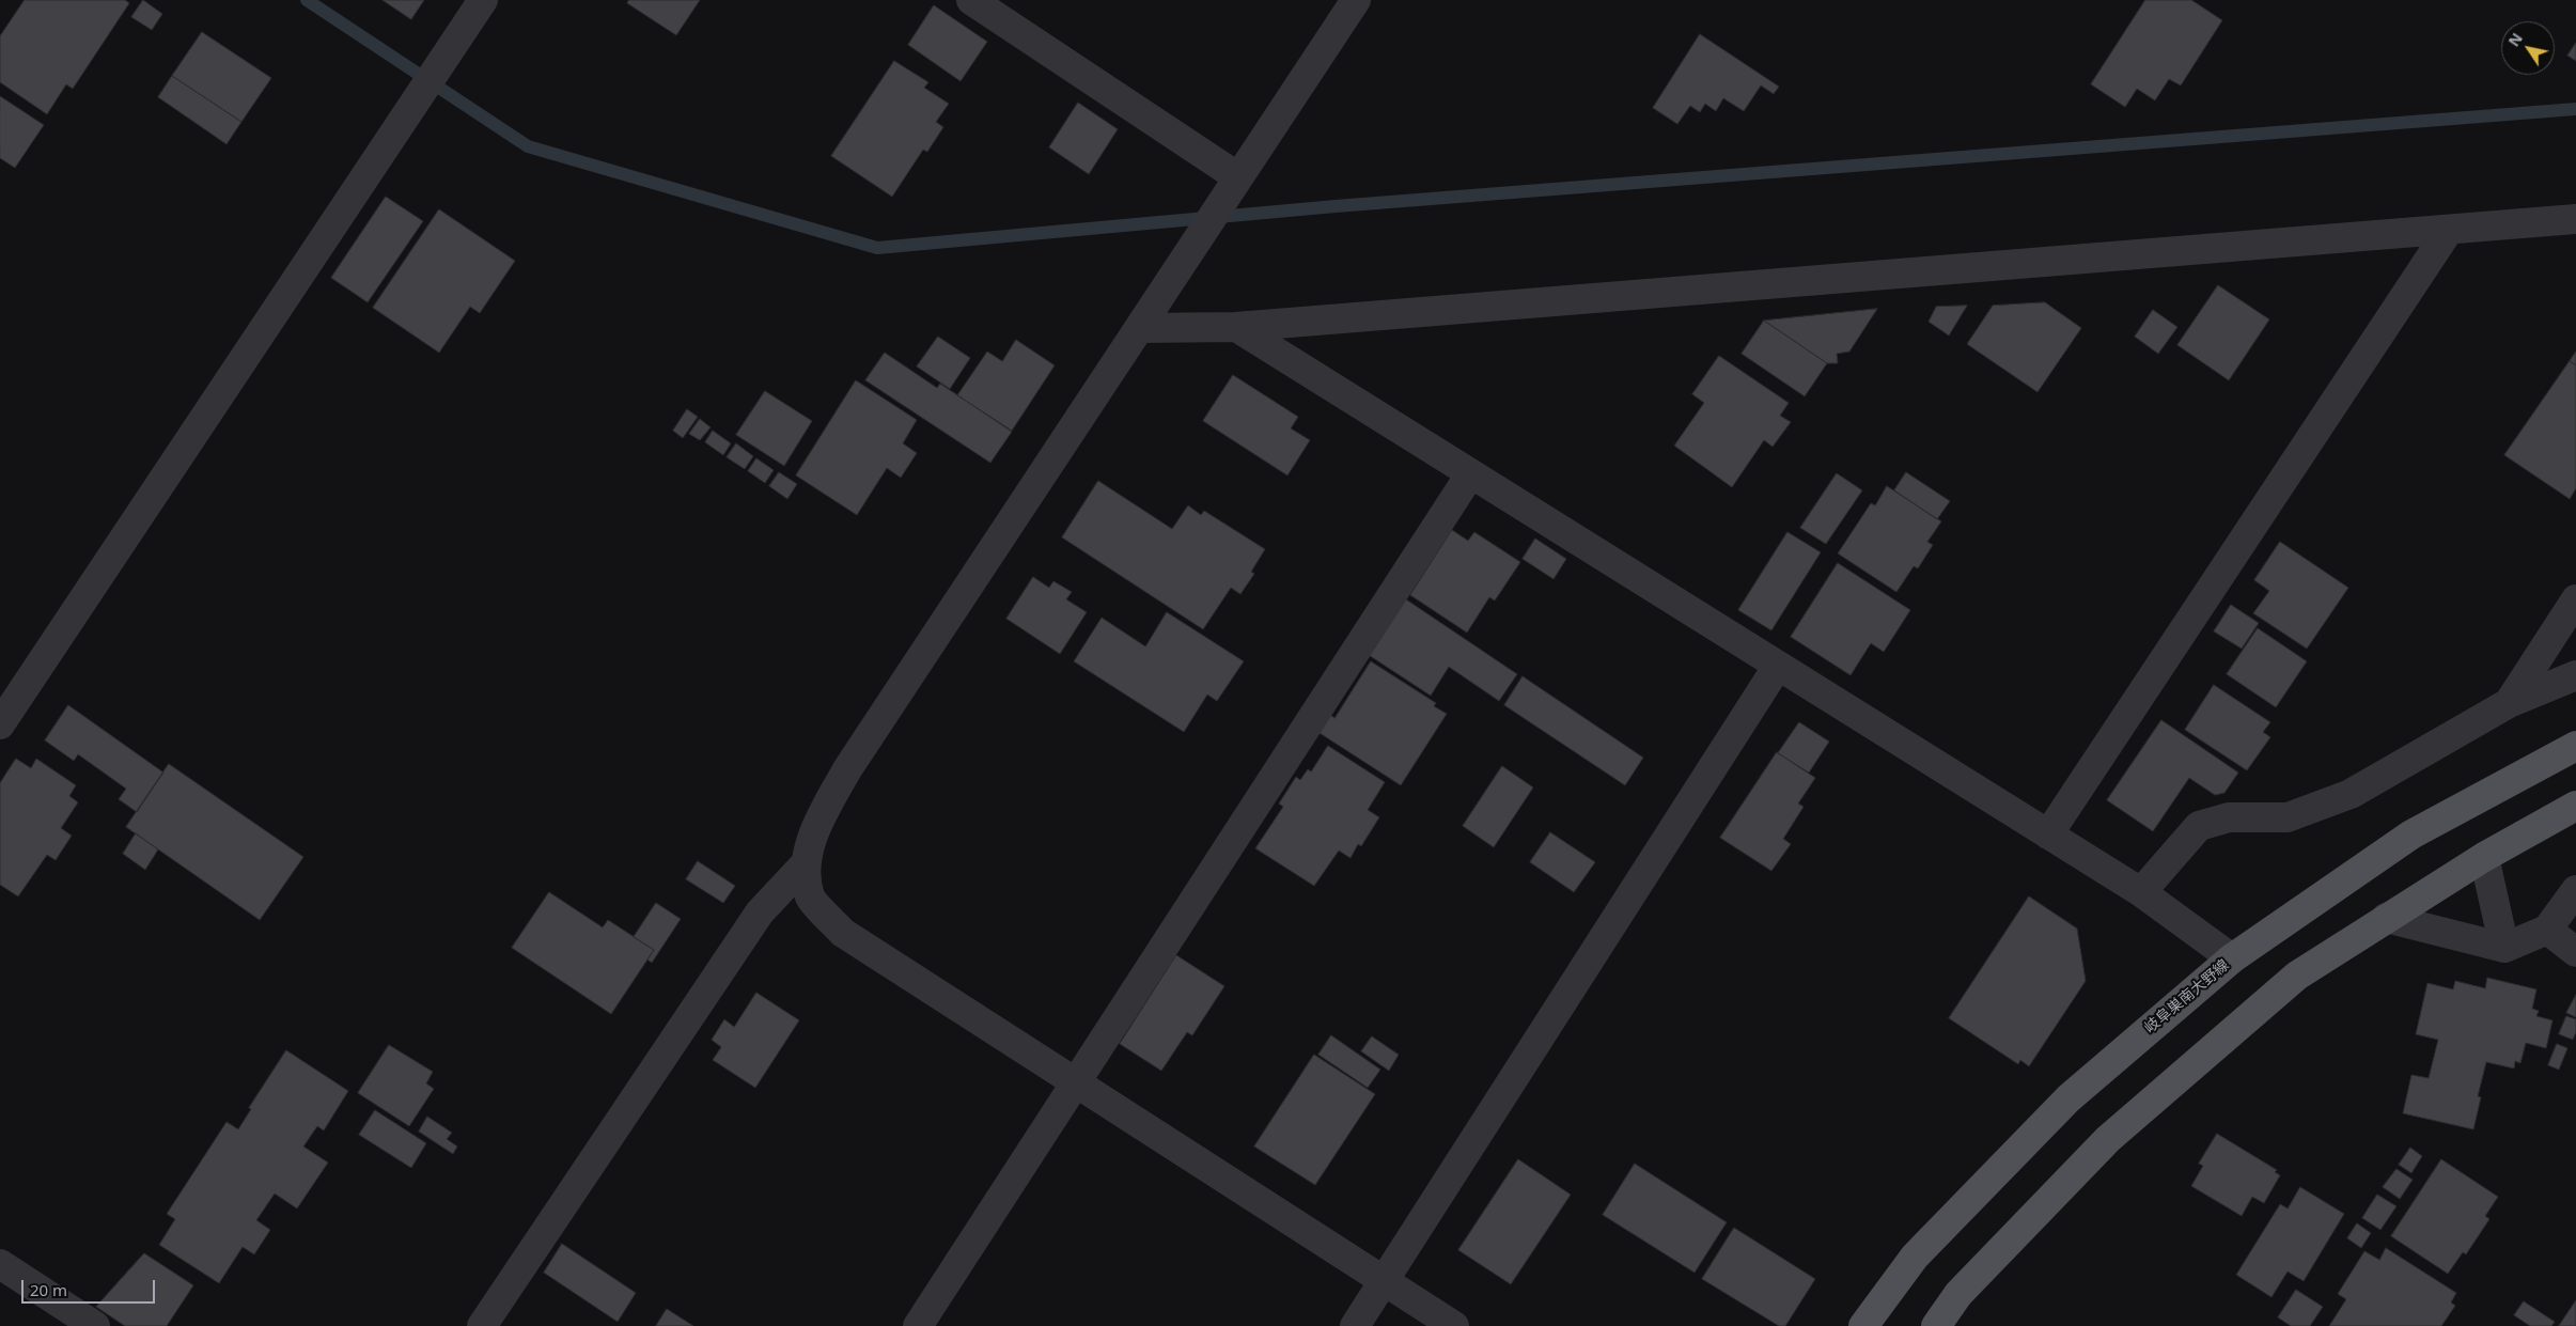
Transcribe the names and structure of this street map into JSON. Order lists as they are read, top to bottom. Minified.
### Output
{"streets":{"main road":["岐阜巣南大野線"]},"scale_bar":"20 m","north":"top left"}
